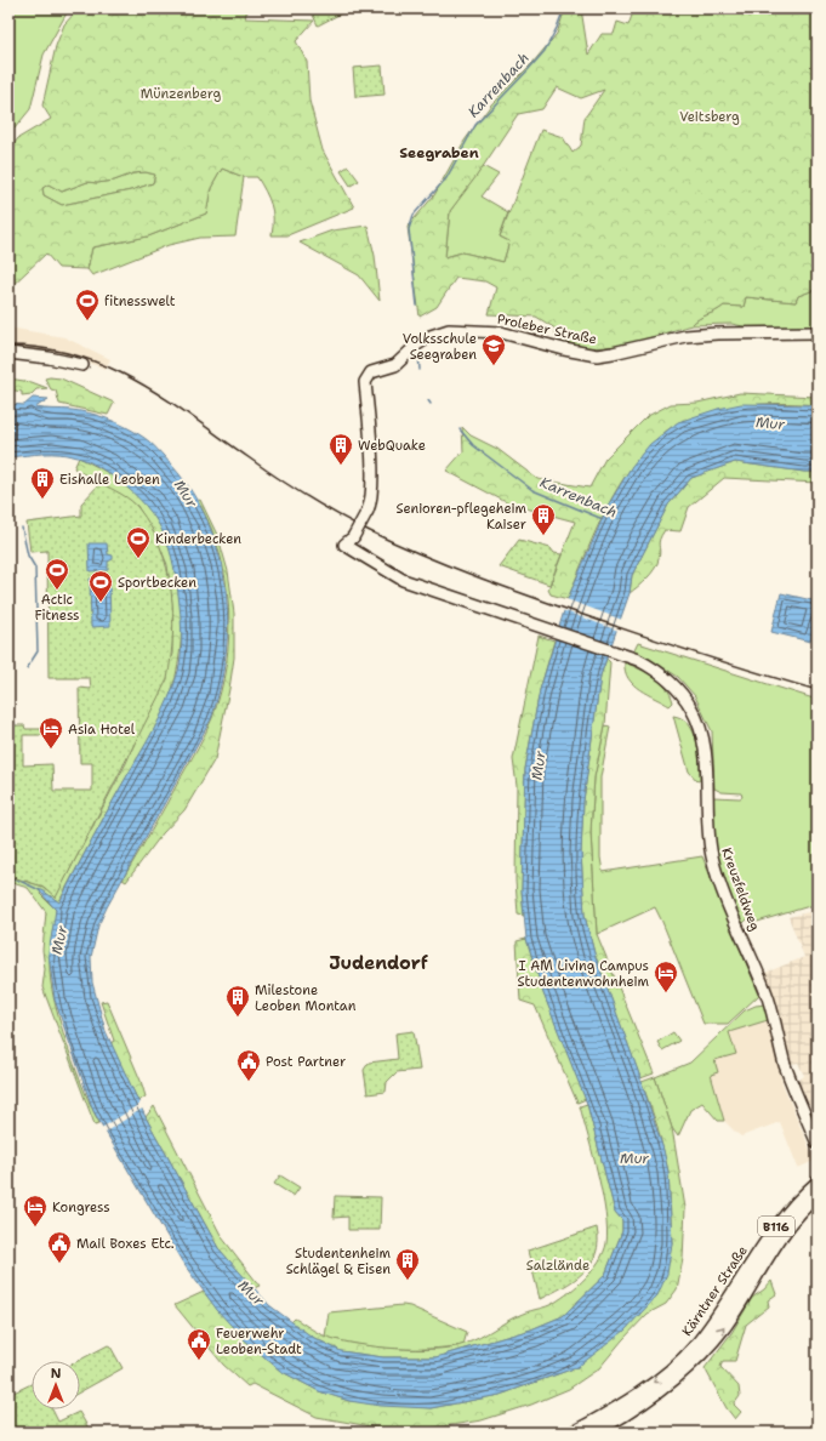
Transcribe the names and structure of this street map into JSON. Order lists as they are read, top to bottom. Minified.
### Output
{"streets":{"main road":["Proleber Straße","Kreuzfeldweg","B116","Kärntner Straße"]},"crossings":[["Proleber Straße","Kreuzfeldweg"]],"districts":["Seegraben","Judendorf"],"water":["Karrenbach","Mur"],"parks":["Münzenberg","Veitsberg","Salzlände"],"places":{"sports":["fitnesswelt","Kinderbecken","Actic Fitness","Sportbecken"],"school or university":["Volksschule Seegraben"],"building":["WebQuake","Eishalle Leoben","Senioren-pflegeheim Kaiser","Milestone Leoben Montan","Studentenheim Schlägel & Eisen"],"hotel":["Asia Hotel","I AM Living Campus Studentenwohnheim","Kongress"],"public building":["Post Partner","Mail Boxes Etc.","Feuerwehr Leoben-Stadt"]},"north":"top"}
